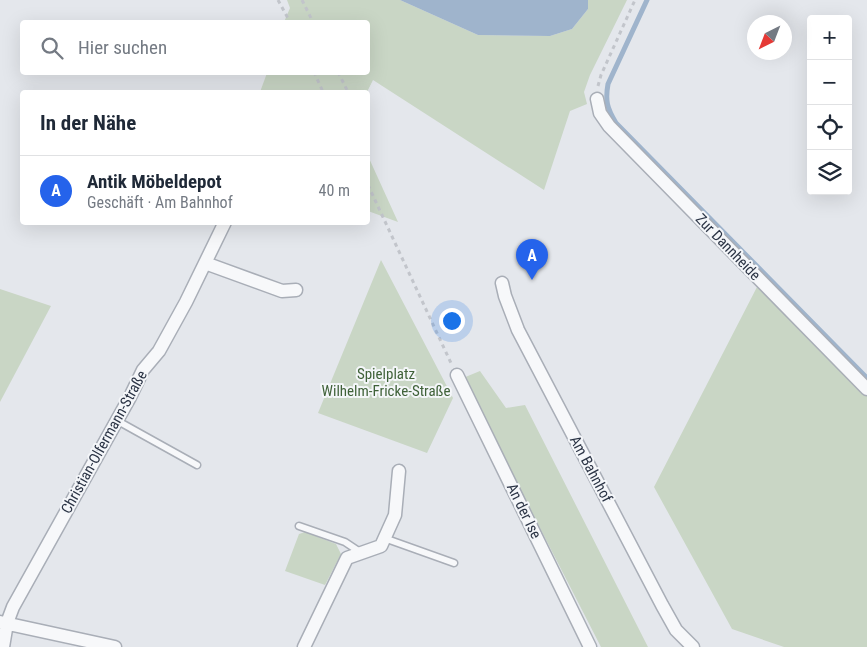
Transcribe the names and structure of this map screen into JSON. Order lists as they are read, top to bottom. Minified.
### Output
{"streets":{"street":["Zur Dannheide","Christian-Olfermann-Straße","Am Bahnhof","An der Ise"]},"parks":["Spielplatz Wilhelm-Fricke-Straße"],"north":"bottom left","page":{"map_buttons":["+","−"],"search":"Hier suchen","heading":"In der Nähe","list":[{"mark":"A","name":"Antik Möbeldepot","note":"Geschäft · Am Bahnhof","value":"40 m"}],"pins":"A"}}
